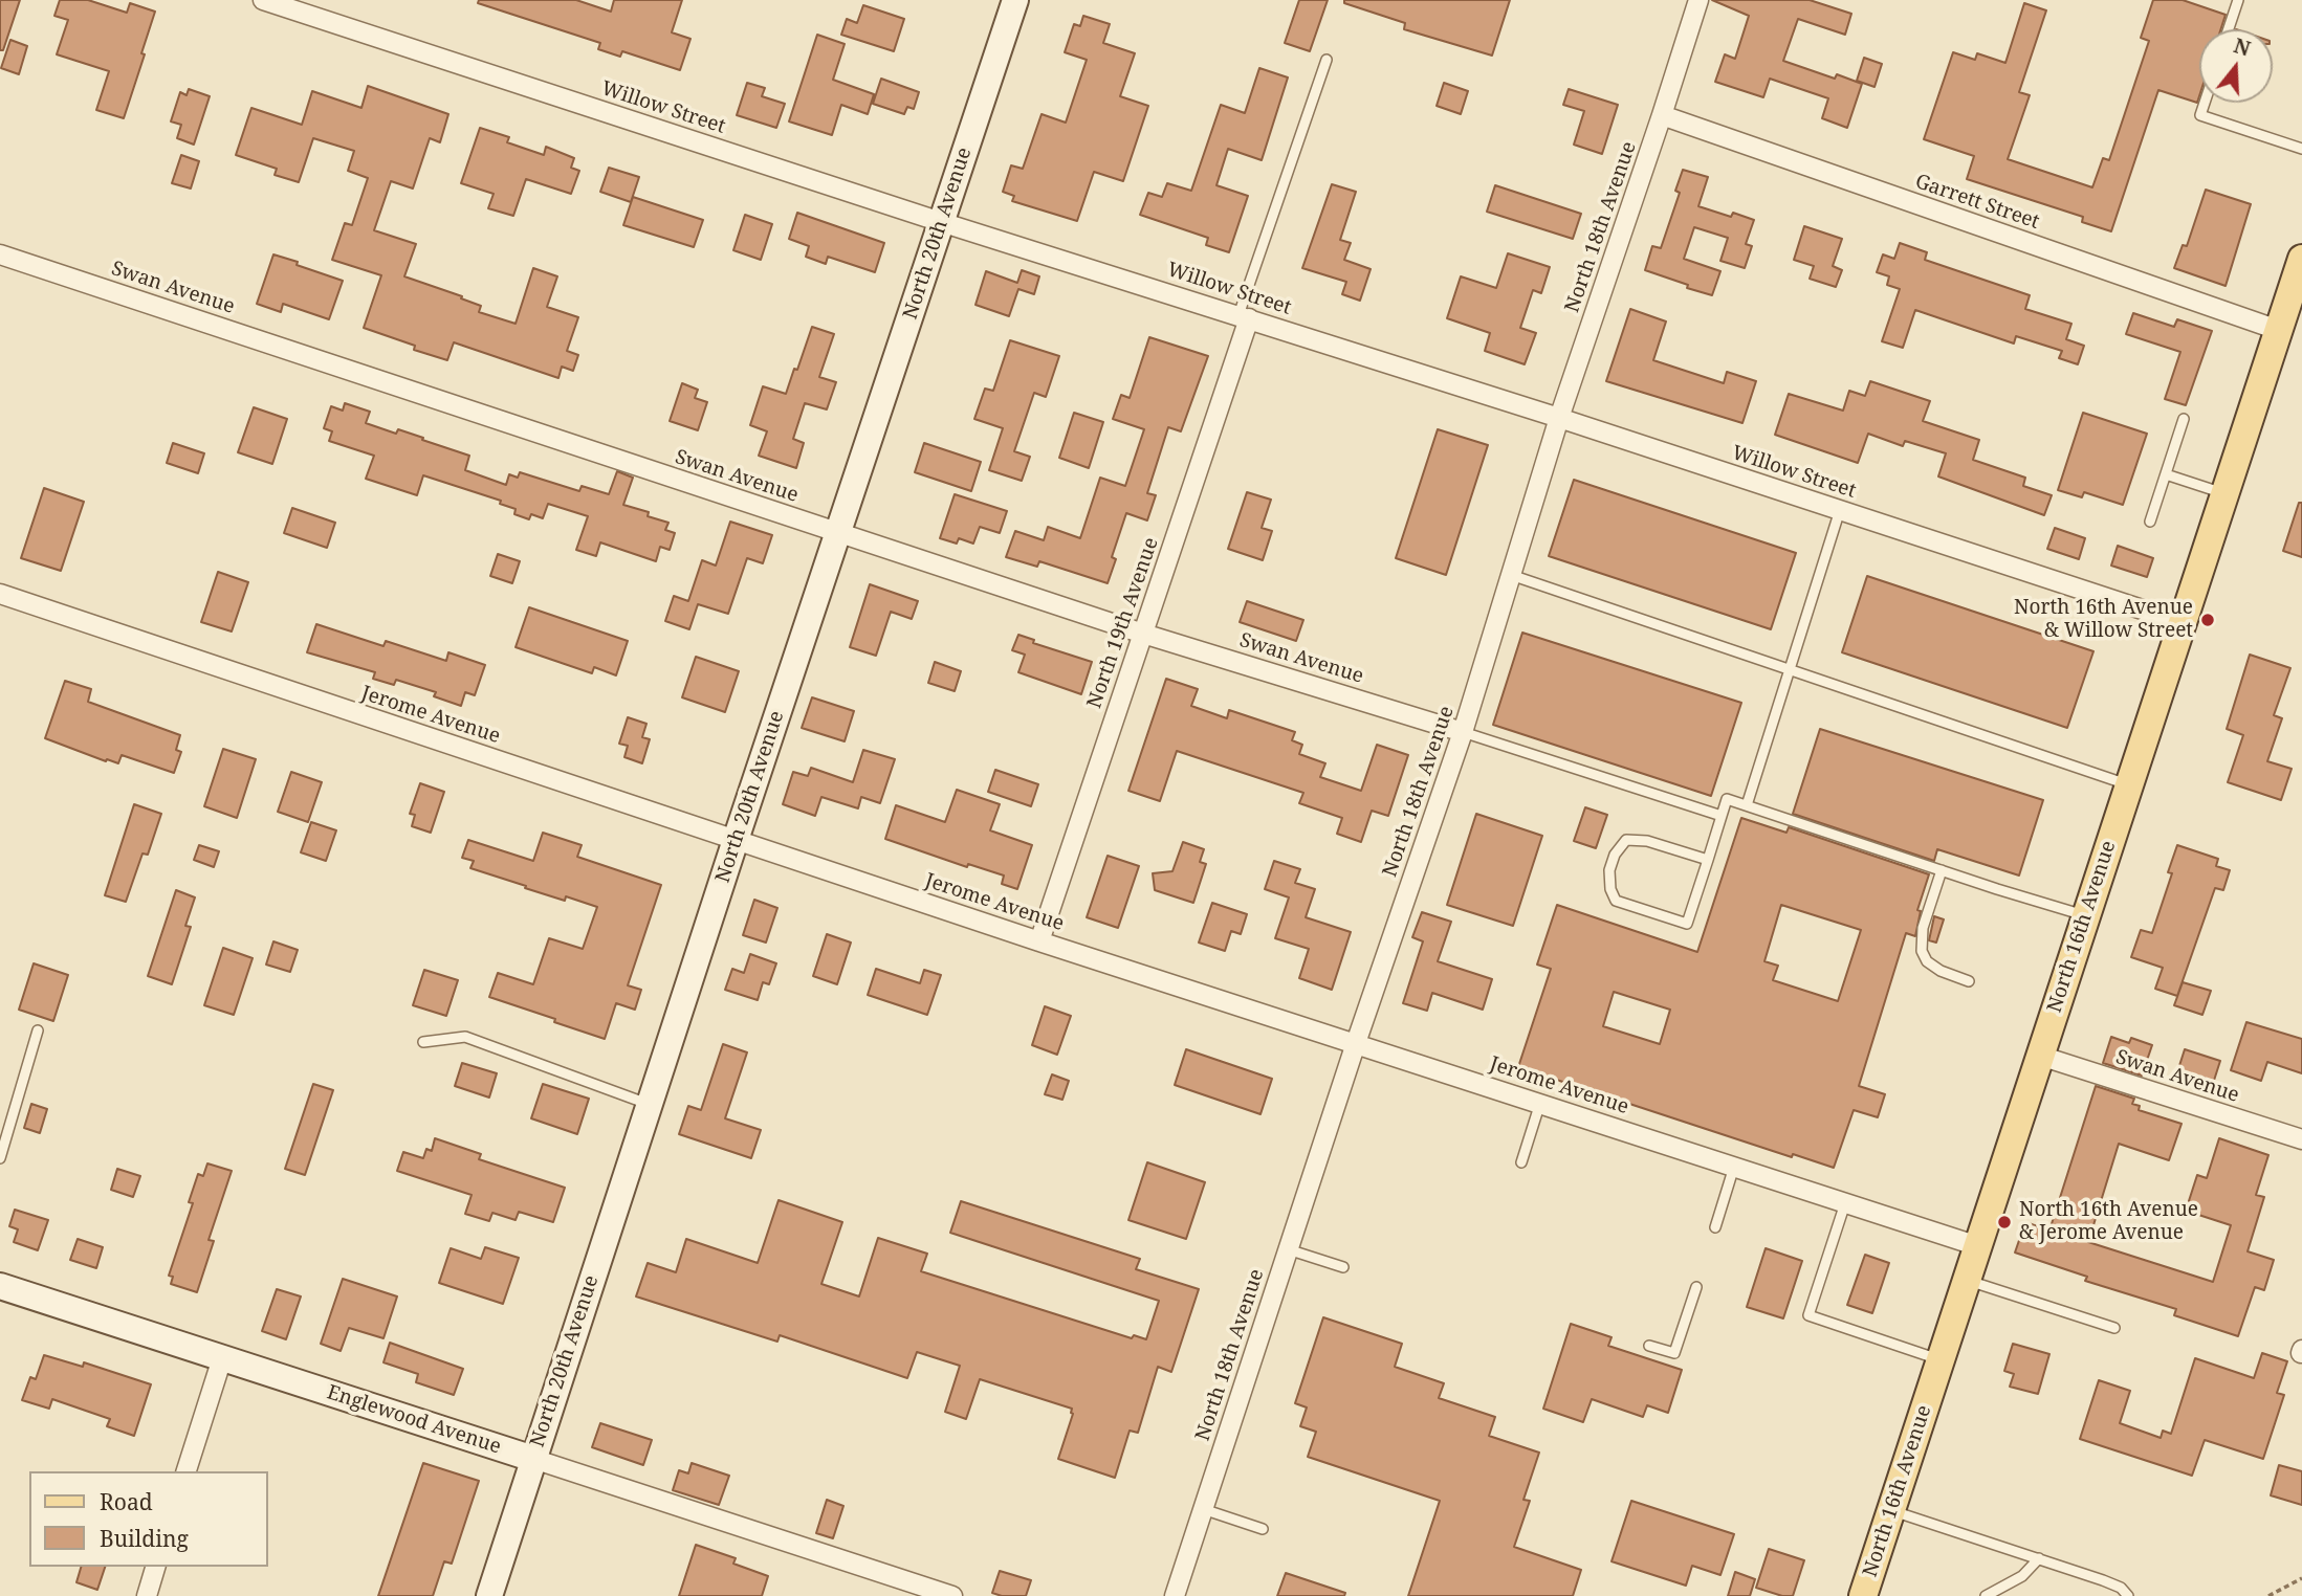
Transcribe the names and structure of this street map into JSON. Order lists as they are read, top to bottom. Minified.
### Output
{"streets":{"main road":["North 16th Avenue"],"street":["Willow Street","Garrett Street","North 18th Avenue","North 20th Avenue","Swan Avenue","North 19th Avenue","Jerome Avenue","Englewood Avenue"]},"crossings":[["Willow Street","North 18th Avenue"],["Willow Street","North 20th Avenue"],["Willow Street","North 19th Avenue"],["Willow Street","North 16th Avenue"],["Garrett Street","North 18th Avenue"],["Garrett Street","North 16th Avenue"],["North 18th Avenue","Swan Avenue"],["North 18th Avenue","Jerome Avenue"],["North 20th Avenue","Swan Avenue"],["North 20th Avenue","Jerome Avenue"],["North 20th Avenue","Englewood Avenue"],["Swan Avenue","North 19th Avenue"],["Swan Avenue","North 16th Avenue"],["North 19th Avenue","Jerome Avenue"],["Jerome Avenue","North 16th Avenue"]],"places":["North 16th Avenue & Willow Street","North 16th Avenue & Jerome Avenue"],"legend":["Road","Building"],"north":"top"}
